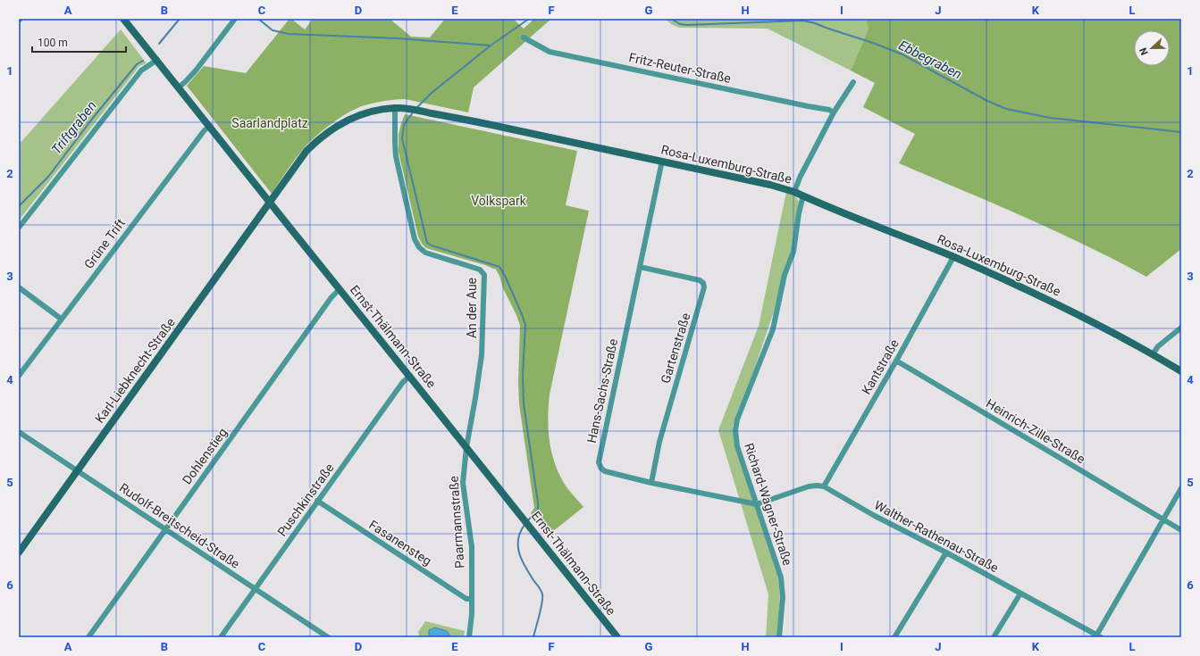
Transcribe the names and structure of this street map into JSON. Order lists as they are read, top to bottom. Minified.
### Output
{"streets":{"street":["Fritz-Reuter-Straße","Rosa-Luxemburg-Straße","Grüne Trift","An der Aue","Ernst-Thälmann-Straße","Gartenstraße","Kantstraße","Karl-Liebknecht-Straße","Hans-Sachs-Straße","Heinrich-Zille-Straße","Dohlenstieg","Puschkinstraße","Richard-Wagner-Straße","Paarmannstraße","Rudolf-Breitscheid-Straße","Walther-Rathenau-Straße","Fasanensteg"]},"crossings":[["Rosa-Luxemburg-Straße","An der Aue"],["Rosa-Luxemburg-Straße","Ernst-Thälmann-Straße"],["Rosa-Luxemburg-Straße","Kantstraße"],["Rosa-Luxemburg-Straße","Karl-Liebknecht-Straße"],["Rosa-Luxemburg-Straße","Hans-Sachs-Straße"],["Rosa-Luxemburg-Straße","Richard-Wagner-Straße"],["Grüne Trift","Ernst-Thälmann-Straße"],["An der Aue","Ernst-Thälmann-Straße"],["An der Aue","Paarmannstraße"],["Ernst-Thälmann-Straße","Karl-Liebknecht-Straße"],["Ernst-Thälmann-Straße","Dohlenstieg"],["Ernst-Thälmann-Straße","Puschkinstraße"],["Ernst-Thälmann-Straße","Paarmannstraße"],["Gartenstraße","Hans-Sachs-Straße"],["Kantstraße","Heinrich-Zille-Straße"],["Kantstraße","Walther-Rathenau-Straße"],["Karl-Liebknecht-Straße","Rudolf-Breitscheid-Straße"],["Hans-Sachs-Straße","Richard-Wagner-Straße"],["Dohlenstieg","Rudolf-Breitscheid-Straße"],["Puschkinstraße","Rudolf-Breitscheid-Straße"],["Puschkinstraße","Fasanensteg"],["Paarmannstraße","Fasanensteg"]],"water":["Ebbegraben","Triftgraben"],"parks":["Saarlandplatz","Volkspark"],"scale_bar":"100 m","north":"left","grid":{"columns":["A","B","C","D","E","F","G","H","I","J","K","L"],"rows":["1","2","3","4","5","6"]}}
